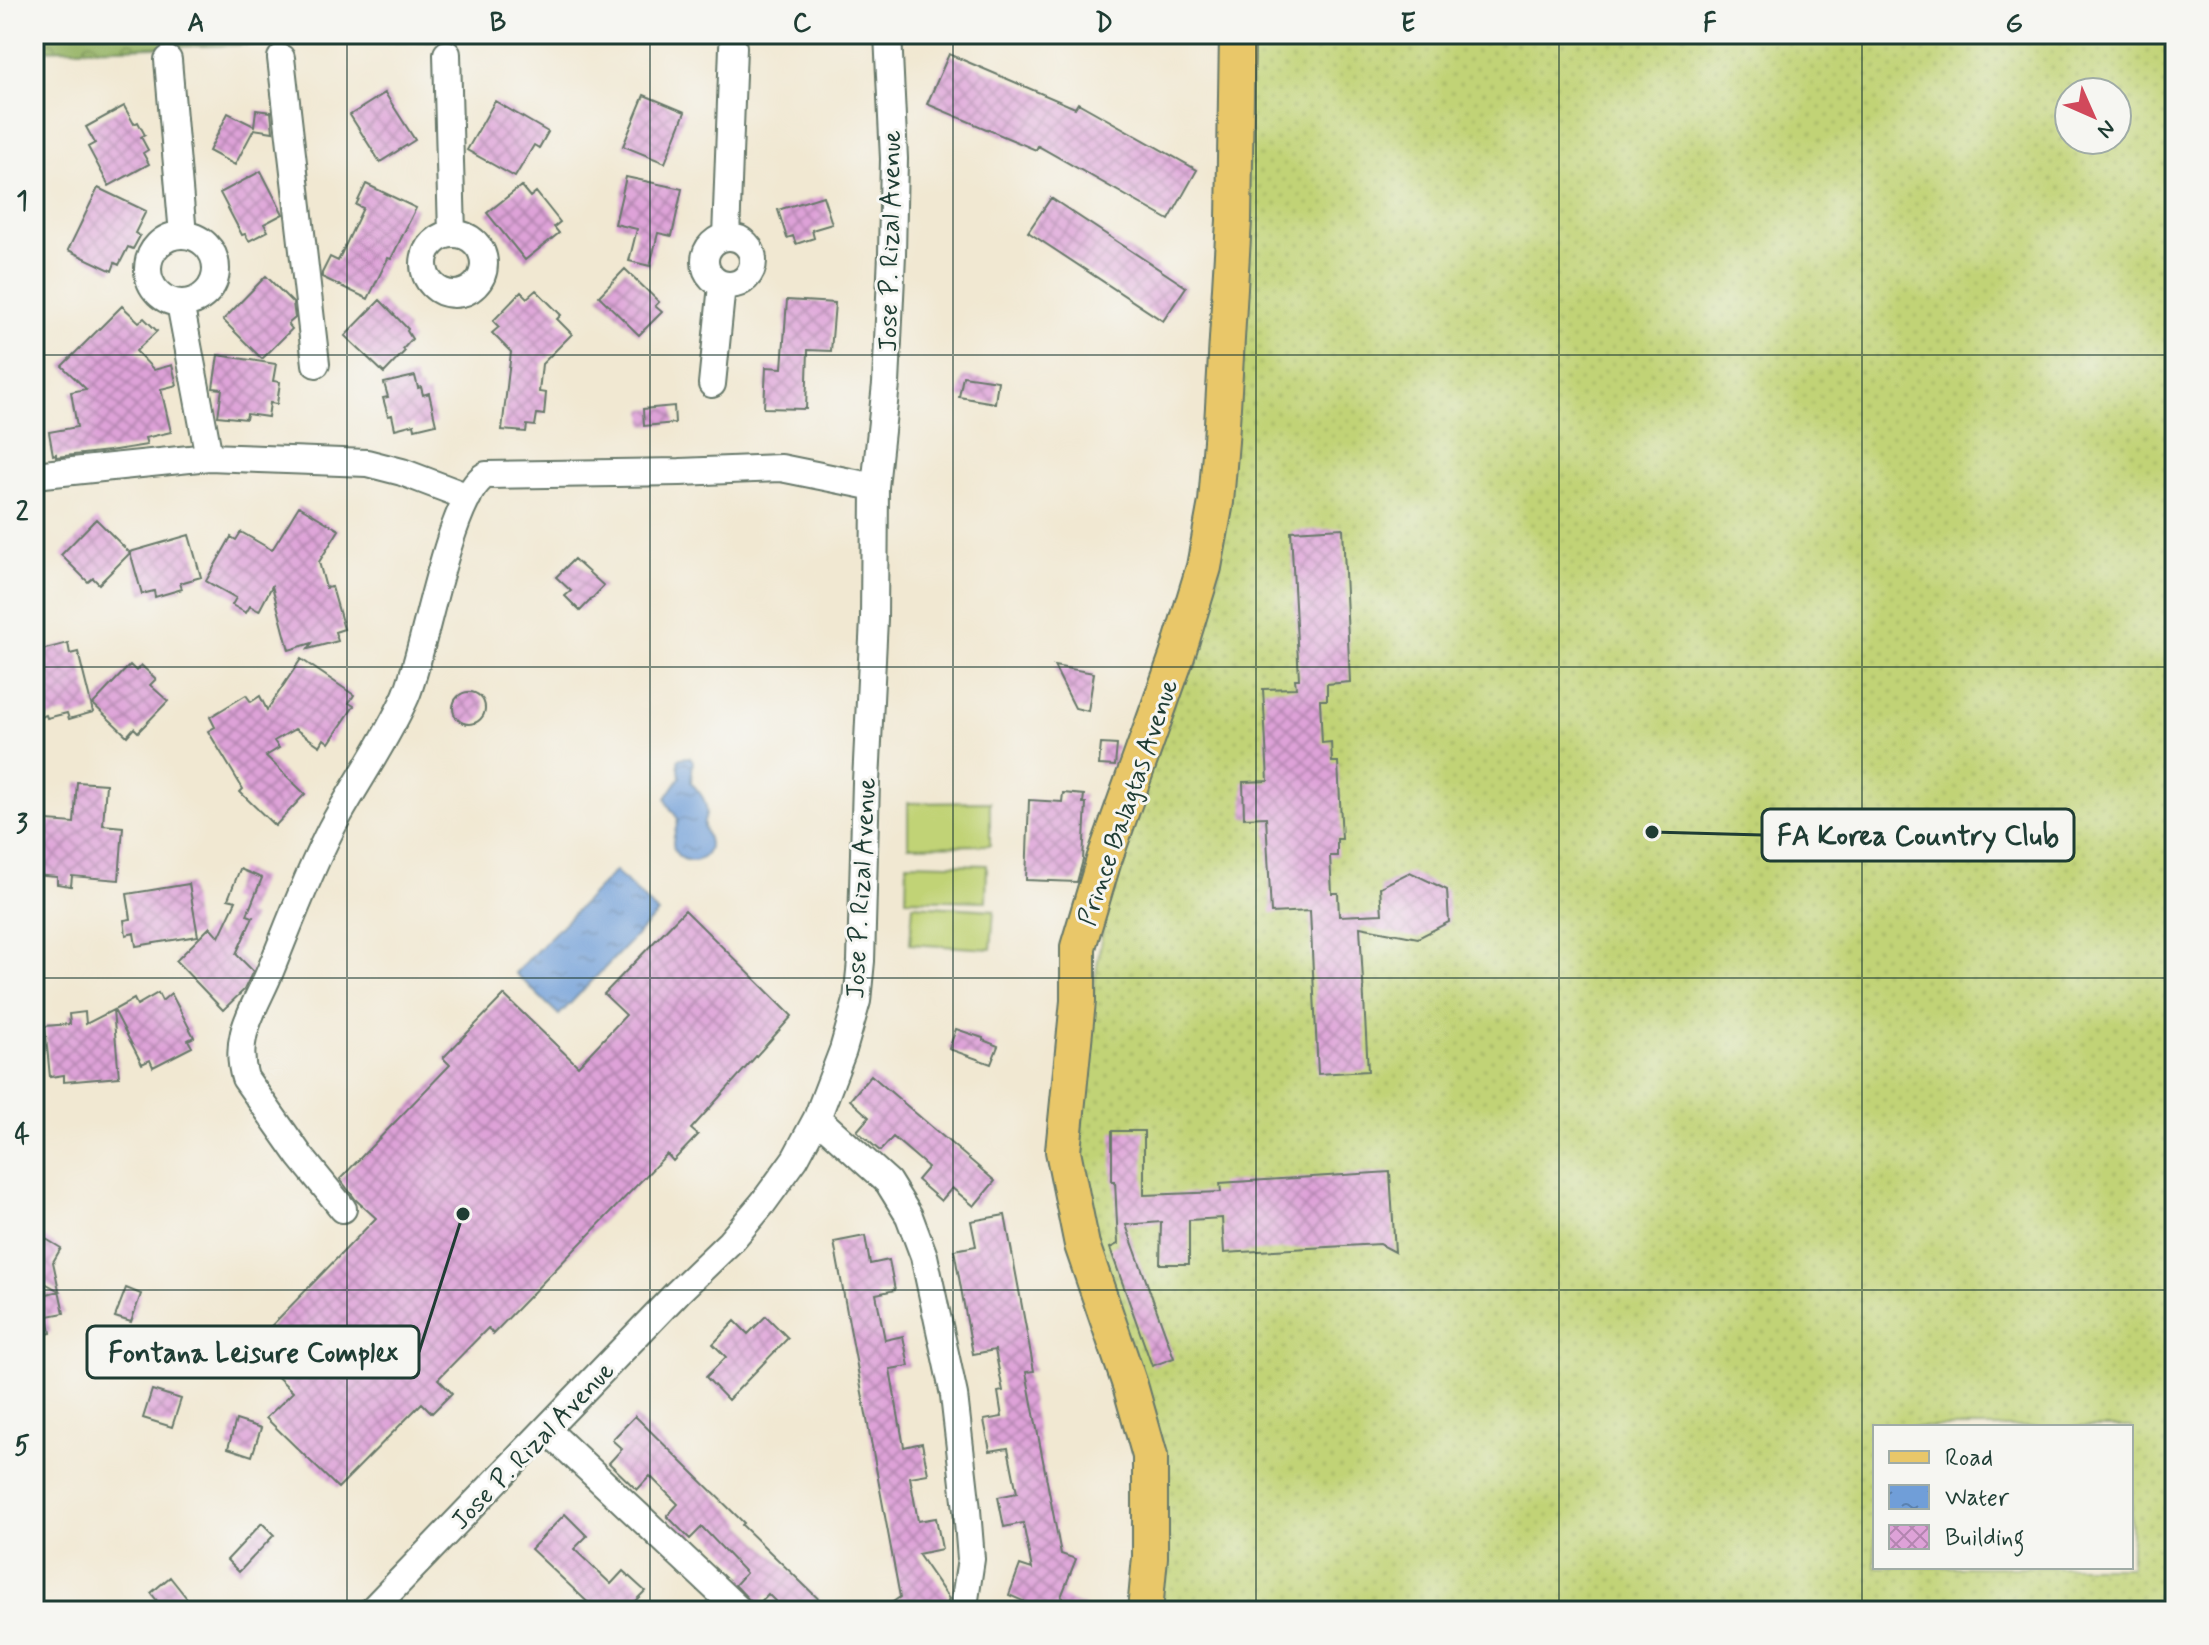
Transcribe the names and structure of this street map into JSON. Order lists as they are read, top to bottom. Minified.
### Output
{"streets":{"main road":["Prince Balagtas Avenue"],"street":["Jose P. Rizal Avenue"]},"places":["FA Korea Country Club","Fontana Leisure Complex"],"legend":["Road","Water","Building"],"north":"bottom right","grid":{"columns":["A","B","C","D","E","F","G"],"rows":["1","2","3","4","5"]}}
